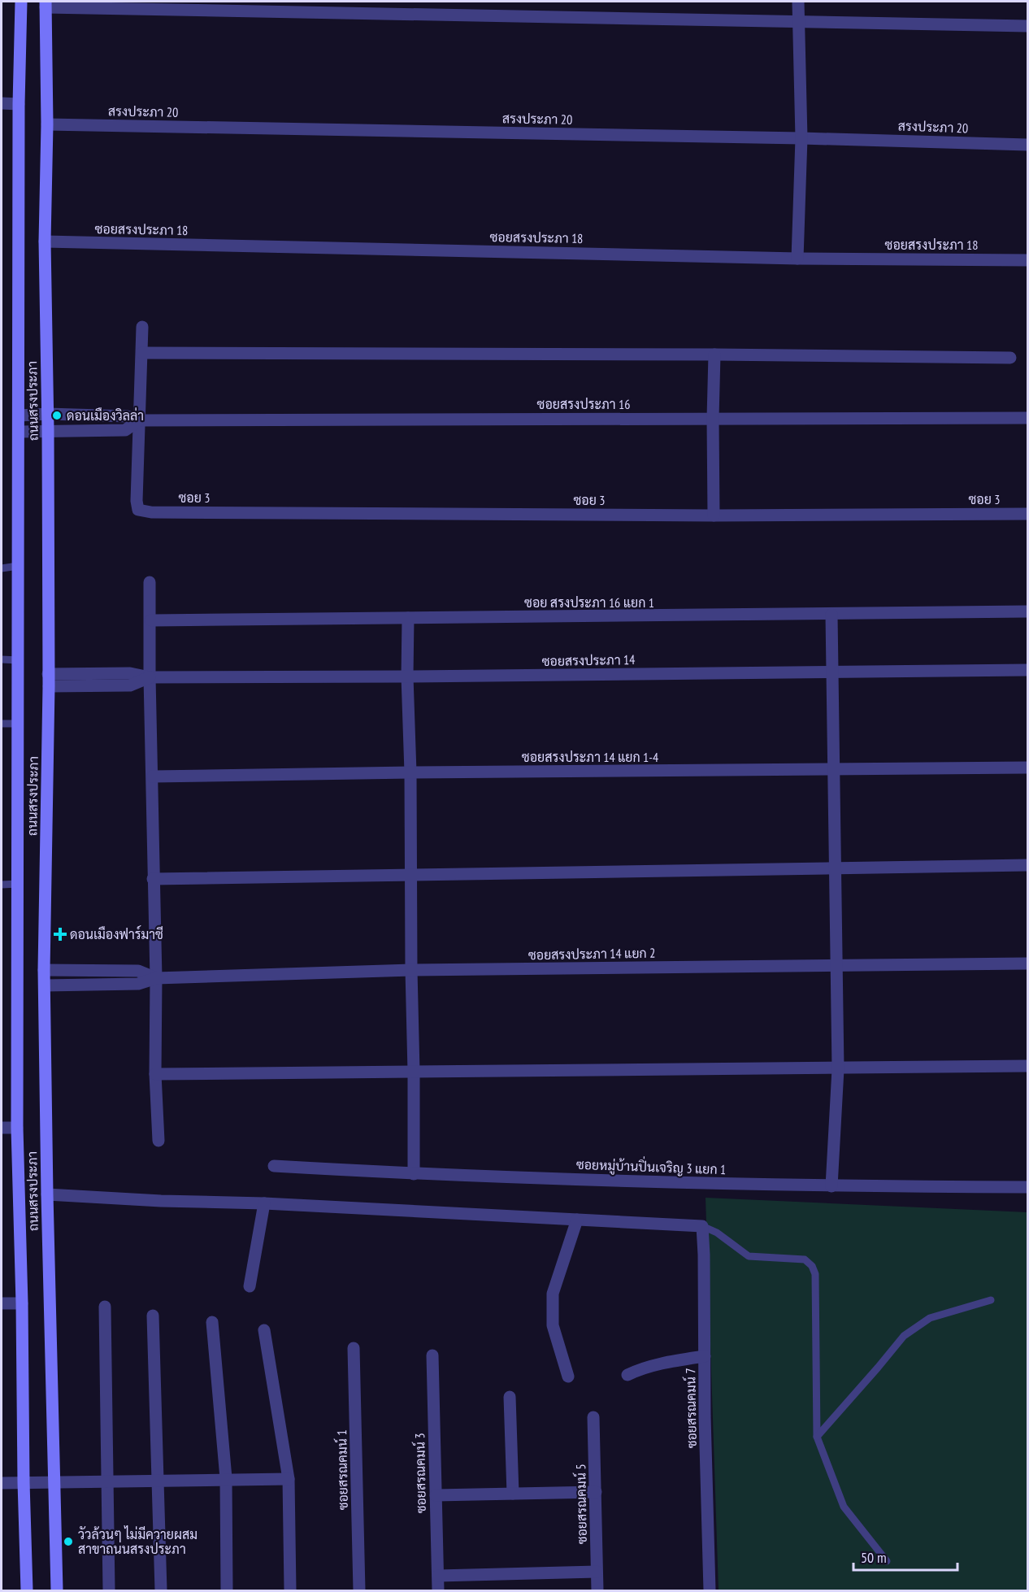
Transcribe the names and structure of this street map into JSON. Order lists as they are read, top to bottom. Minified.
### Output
{"streets":{"main road":["ถนนสรงประภา"],"street":["สรงประภา 20","ซอยสรงประภา 18","ซอยสรงประภา 16","ซอย 3","ซอย สรงประภา 16 แยก 1","ซอยสรงประภา 14","ซอยสรงประภา 14 แยก 1-4","ซอยสรงประภา 14 แยก 2","ซอยหมู่บ้านปิ่นเจริญ 3 แยก 1","ซอยสรณคมน์ 7","ซอยสรณคมน์ 1","ซอยสรณคมน์ 3","ซอยสรณคมน์ 5"]},"crossings":[["สรงประภา 20","ถนนสรงประภา"],["ซอยสรงประภา 18","ถนนสรงประภา"],["ถนนสรงประภา","ซอยสรงประภา 14"],["ซอยสรงประภา 16","ซอย 3"]],"places":{"other":["ดอนเมืองวิลล่า","วัวล้วนๆ ไม่มีควายผสม สาขาถนนสรงประภา"],"health":["ดอนเมืองฟาร์มาซี"]},"scale_bar":"50 m"}
